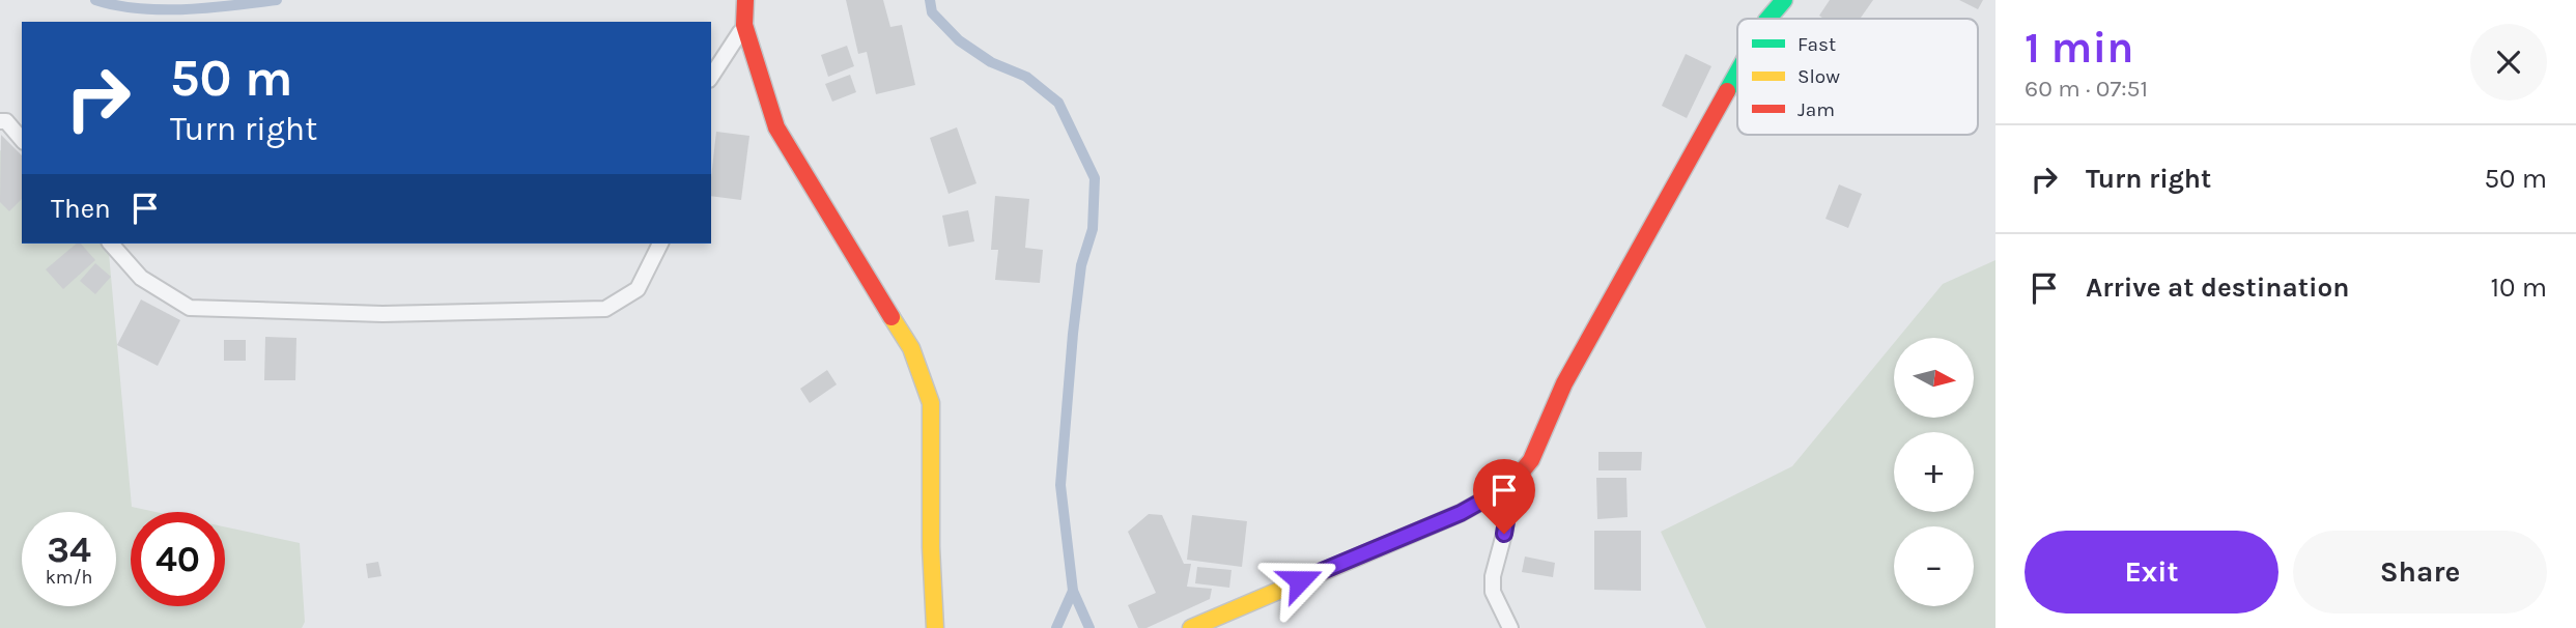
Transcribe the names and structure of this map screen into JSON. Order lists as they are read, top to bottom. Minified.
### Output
{"legend":["Fast","Slow","Jam"],"north":"right","page":{"heading":["1 min","60 m · 07:51"],"turn":["50 m","Turn right"],"list":[{"name":"Turn right","value":"50 m"},{"name":"Arrive at destination","value":"10 m"}],"then":"Then","map_buttons":["+","−"],"speed":"34 km/h","limit":"40","buttons":["Exit","Share"]}}
